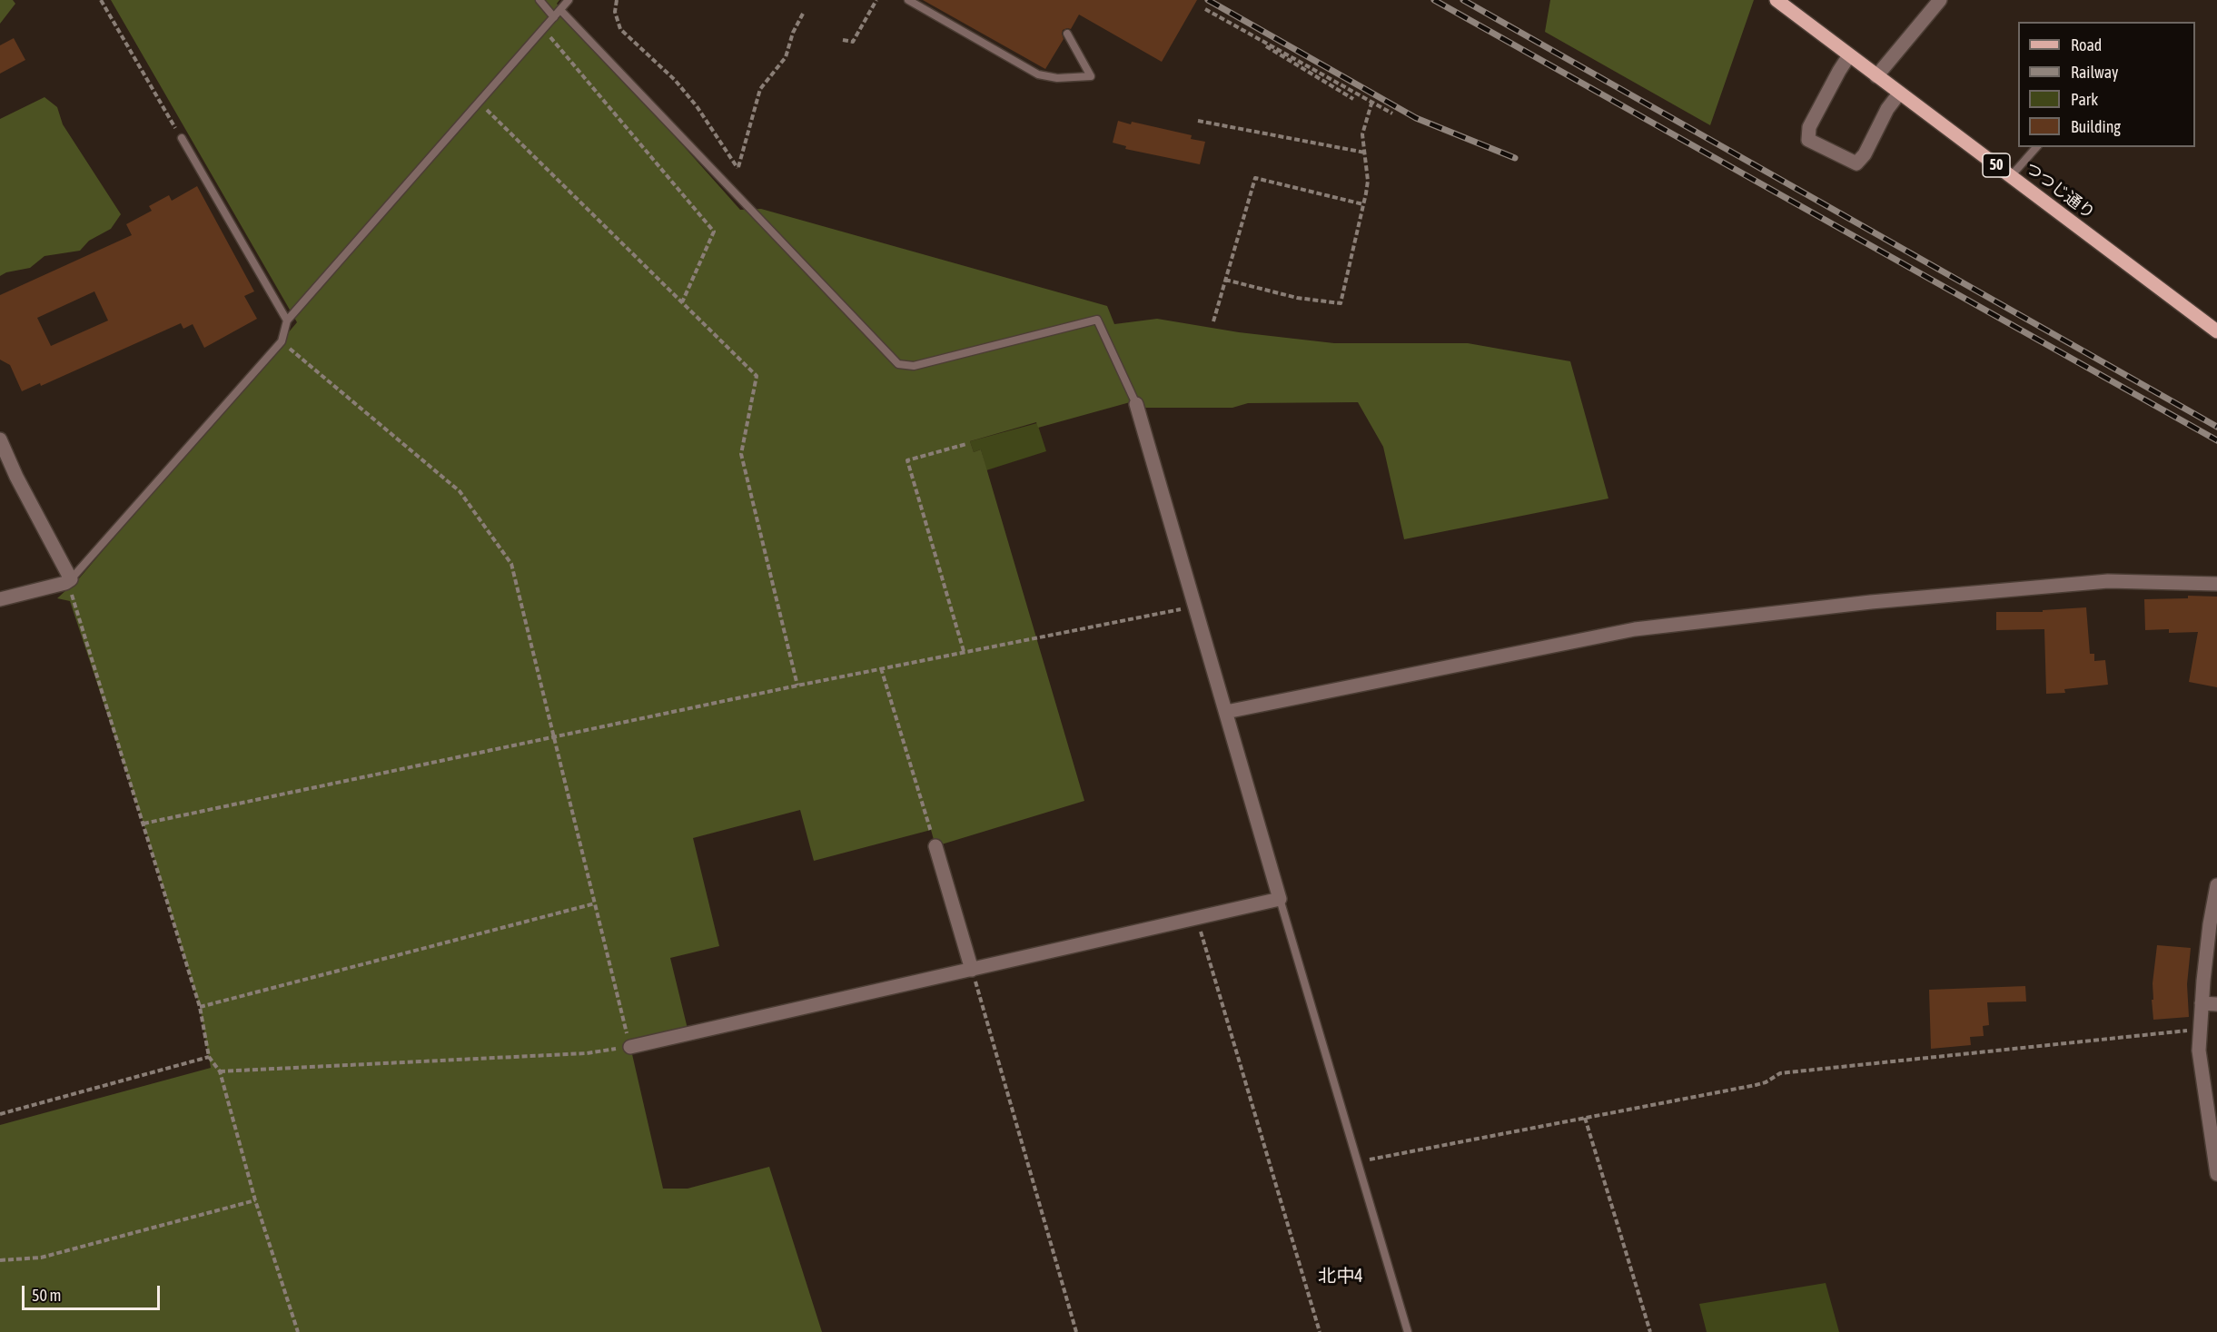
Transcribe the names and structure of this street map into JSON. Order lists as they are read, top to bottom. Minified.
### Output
{"streets":{"main road":["50","つつじ通り"]},"districts":["北中4"],"legend":["Road","Railway","Park","Building"],"scale_bar":"50 m"}
